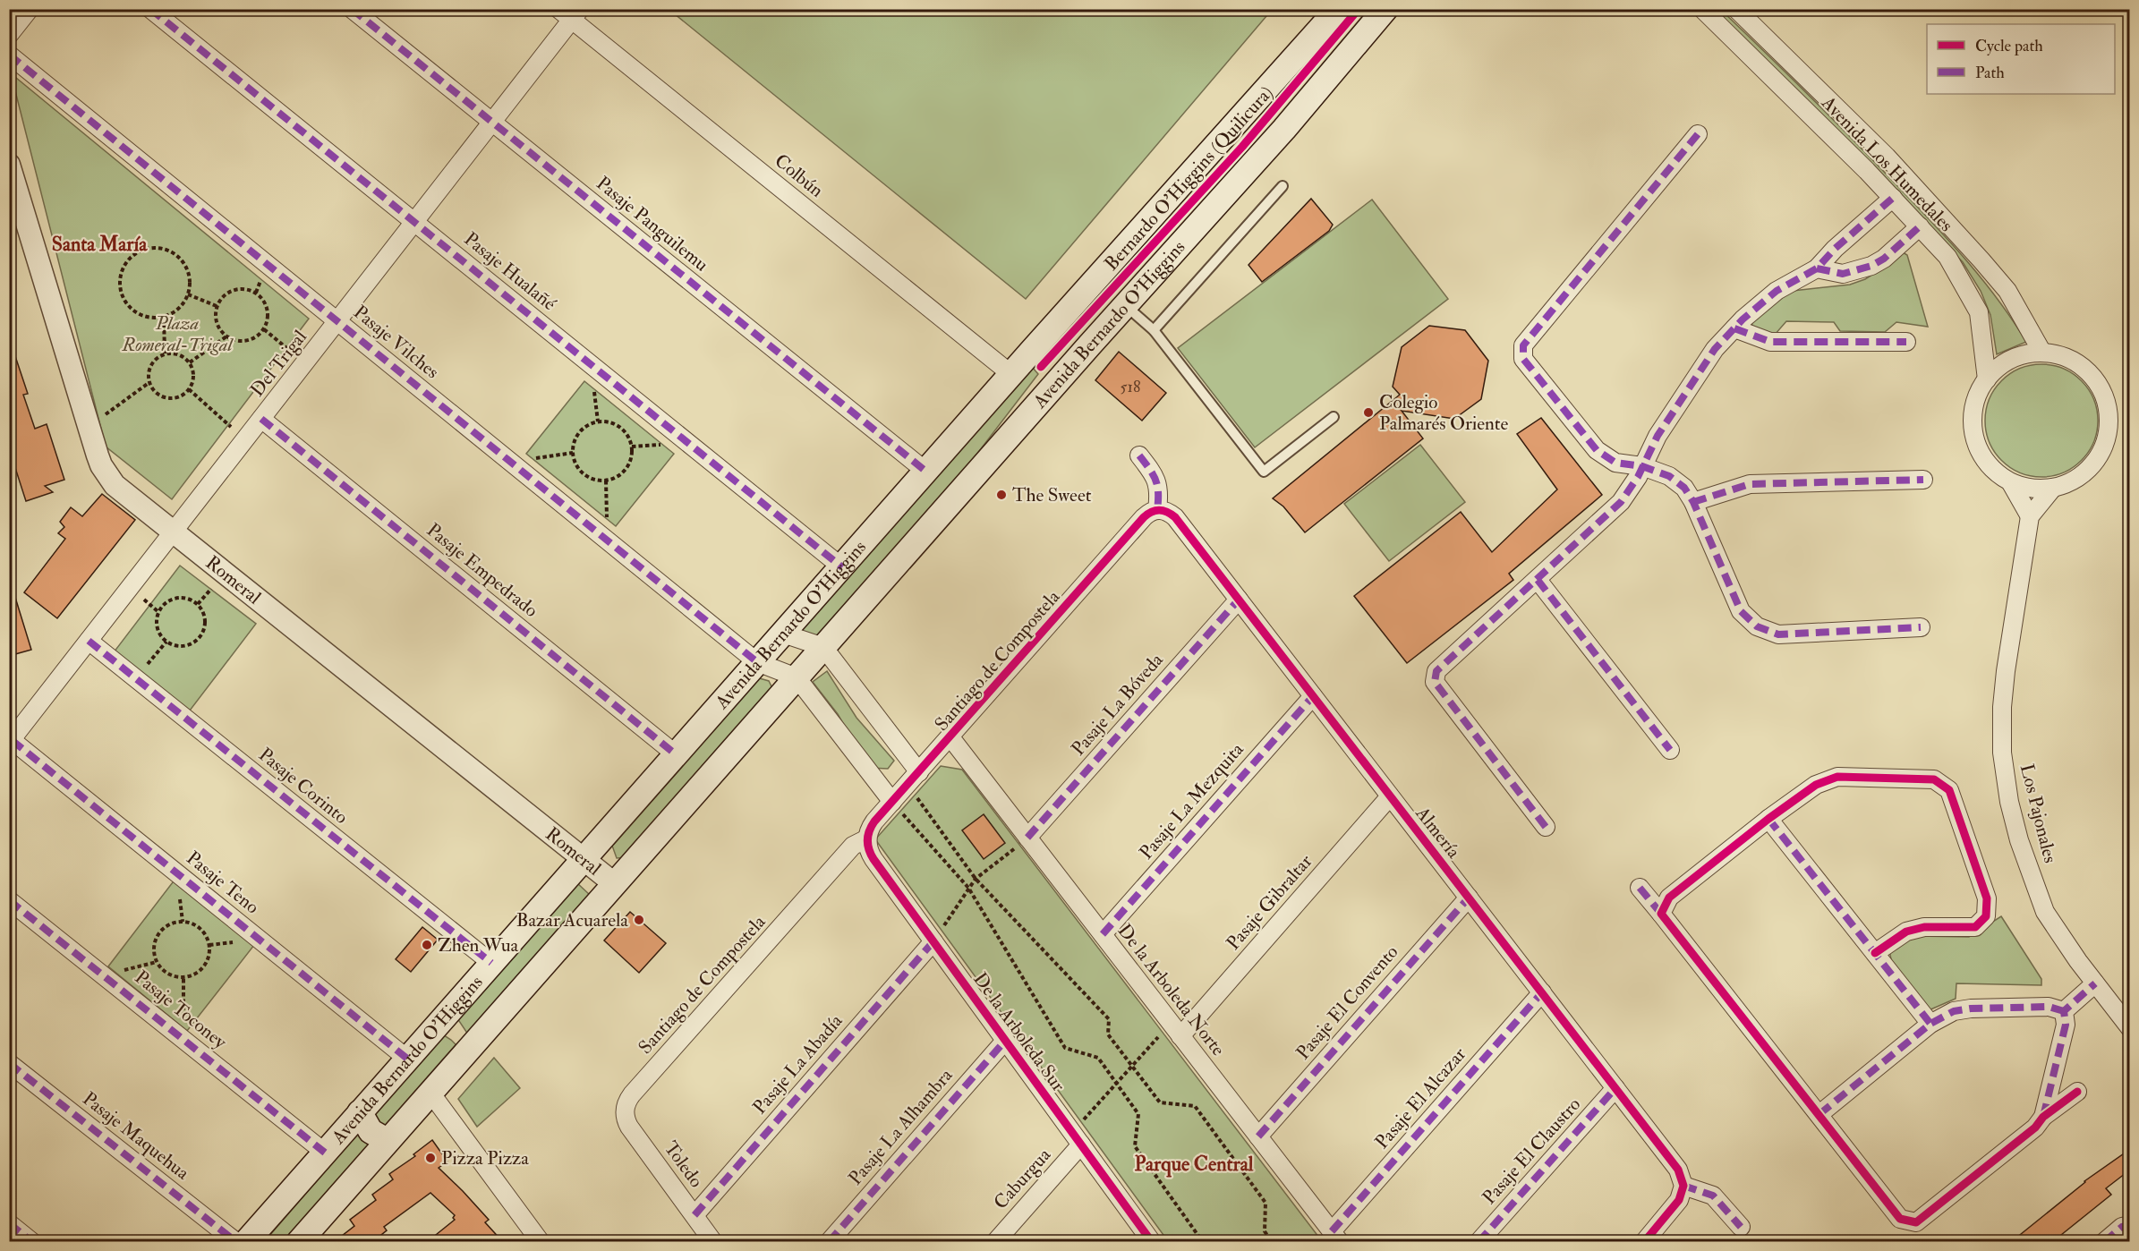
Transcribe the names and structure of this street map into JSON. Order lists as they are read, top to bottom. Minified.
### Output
{"streets":{"main road":["Avenida Bernardo O'Higgins"],"street":["Avenida Los Humedales","Colbún","Pasaje Panguilemu","Pasaje Hualañé","Pasaje Vilches","Del Trigal","Pasaje Empedrado","Romeral","Santiago de Compostela","Pasaje La Bóveda","Pasaje Corinto","Pasaje La Mezquita","Los Pajonales","Almería","Pasaje Teno","Pasaje Gibraltar","De la Arboleda Norte","Pasaje El Convento","Pasaje Toconey","De la Arboleda Sur","Pasaje La Abadía","Pasaje El Alcazar","Pasaje La Alhambra","Pasaje Maquehua","Pasaje El Claustro","Toledo","Caburgua"],"cycle path":["Bernardo O'Higgins (Quilicura)"]},"crossings":[["Colbún","Avenida Bernardo O'Higgins"],["Colbún","Del Trigal"],["Pasaje Panguilemu","Avenida Bernardo O'Higgins"],["Pasaje Panguilemu","Del Trigal"],["Pasaje Hualañé","Avenida Bernardo O'Higgins"],["Pasaje Hualañé","Del Trigal"],["Avenida Bernardo O'Higgins","Pasaje Vilches"],["Avenida Bernardo O'Higgins","Pasaje Empedrado"],["Avenida Bernardo O'Higgins","Romeral"],["Avenida Bernardo O'Higgins","Pasaje Corinto"],["Avenida Bernardo O'Higgins","Pasaje Teno"],["Avenida Bernardo O'Higgins","Pasaje Toconey"],["Pasaje Vilches","Del Trigal"],["Del Trigal","Pasaje Empedrado"],["Del Trigal","Romeral"],["Del Trigal","Pasaje Corinto"],["Del Trigal","Pasaje Teno"],["Santiago de Compostela","Almería"],["Santiago de Compostela","De la Arboleda Norte"],["Santiago de Compostela","De la Arboleda Sur"],["Santiago de Compostela","Toledo"],["Pasaje La Bóveda","Almería"],["Pasaje La Bóveda","De la Arboleda Norte"],["Pasaje La Mezquita","Almería"],["Pasaje La Mezquita","De la Arboleda Norte"],["Almería","Pasaje Gibraltar"],["Almería","Pasaje El Convento"],["Almería","Pasaje El Alcazar"],["Almería","Pasaje El Claustro"],["Pasaje Gibraltar","De la Arboleda Norte"],["De la Arboleda Norte","Pasaje El Convento"],["De la Arboleda Norte","Pasaje El Alcazar"],["De la Arboleda Sur","Pasaje La Abadía"],["De la Arboleda Sur","Pasaje La Alhambra"],["De la Arboleda Sur","Caburgua"],["Pasaje La Abadía","Toledo"]],"districts":["Santa María","Parque Central"],"parks":["Plaza Romeral-Trigal"],"places":["Colegio Palmarés Oriente","The Sweet","Bazar Acuarela","Zhen Wua","Pizza Pizza"],"house_numbers":["518"],"legend":["Cycle path","Path"]}
